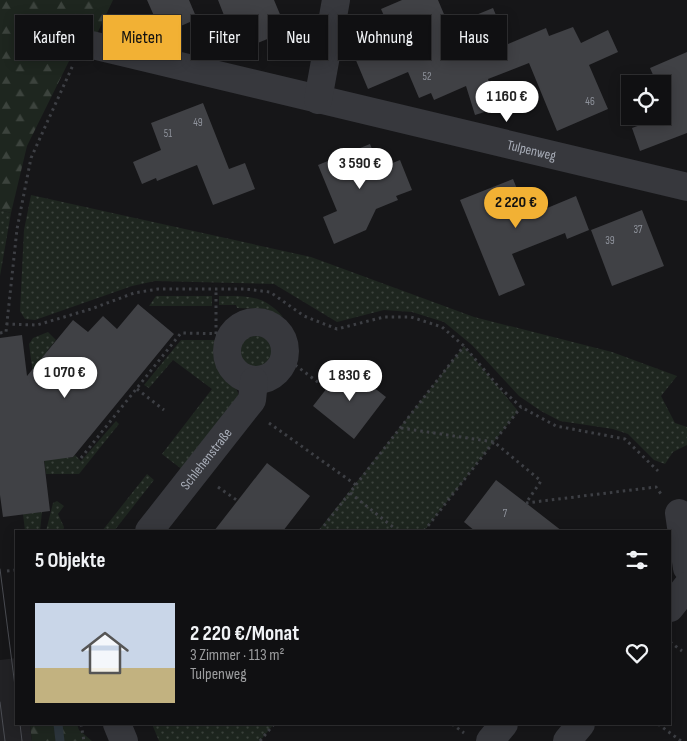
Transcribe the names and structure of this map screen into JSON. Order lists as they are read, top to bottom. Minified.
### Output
{"streets":{"street":["Tulpenweg","Schlehenstraße"]},"house_numbers":["52","46","49","51","37","39","7"],"page":{"chip":["Kaufen","Mieten","Filter","Neu","Wohnung","Haus"],"price":["1 160 €","3 590 €","2 220 €","1 070 €","1 830 €"],"heading":"5 Objekte","list":[{"name":"2 220 €/Monat","note":"3 Zimmer · 113 m² · Tulpenweg"}]}}
